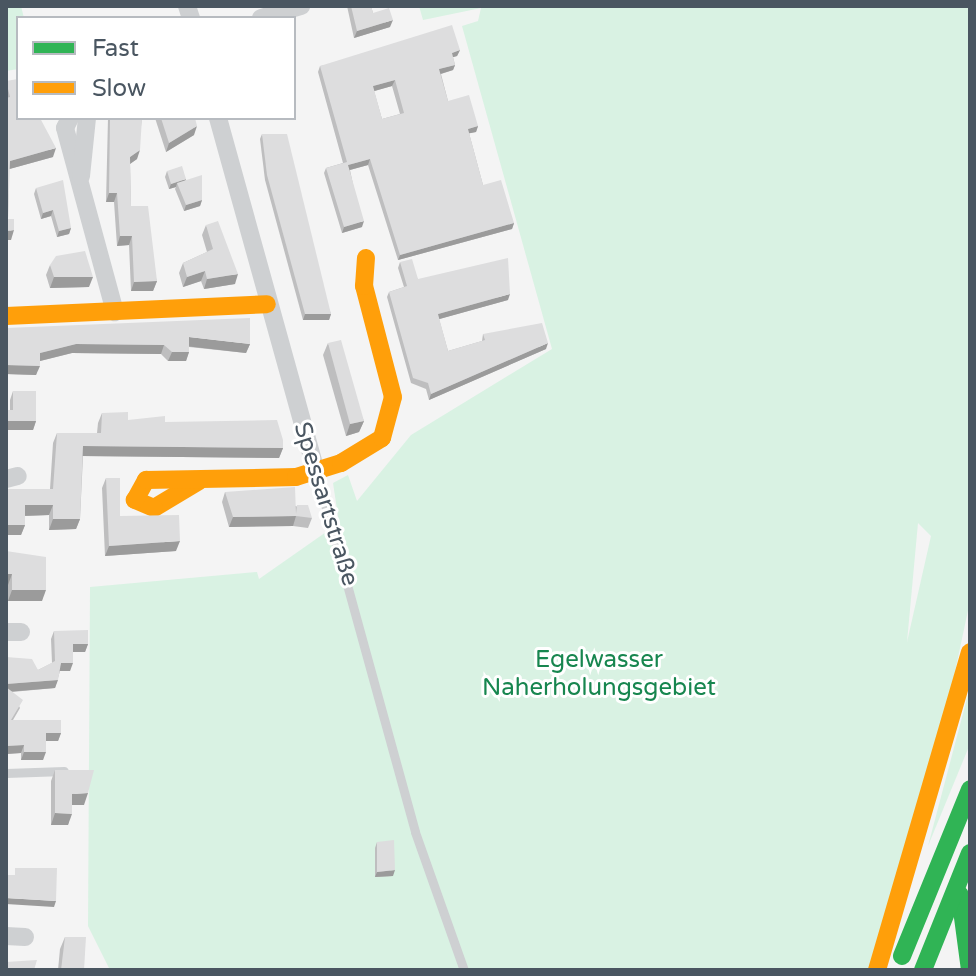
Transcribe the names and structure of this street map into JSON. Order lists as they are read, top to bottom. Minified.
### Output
{"streets":{"street":["Spessartstraße"]},"parks":["Egelwasser Naherholungsgebiet"],"legend":["Fast","Slow"]}
